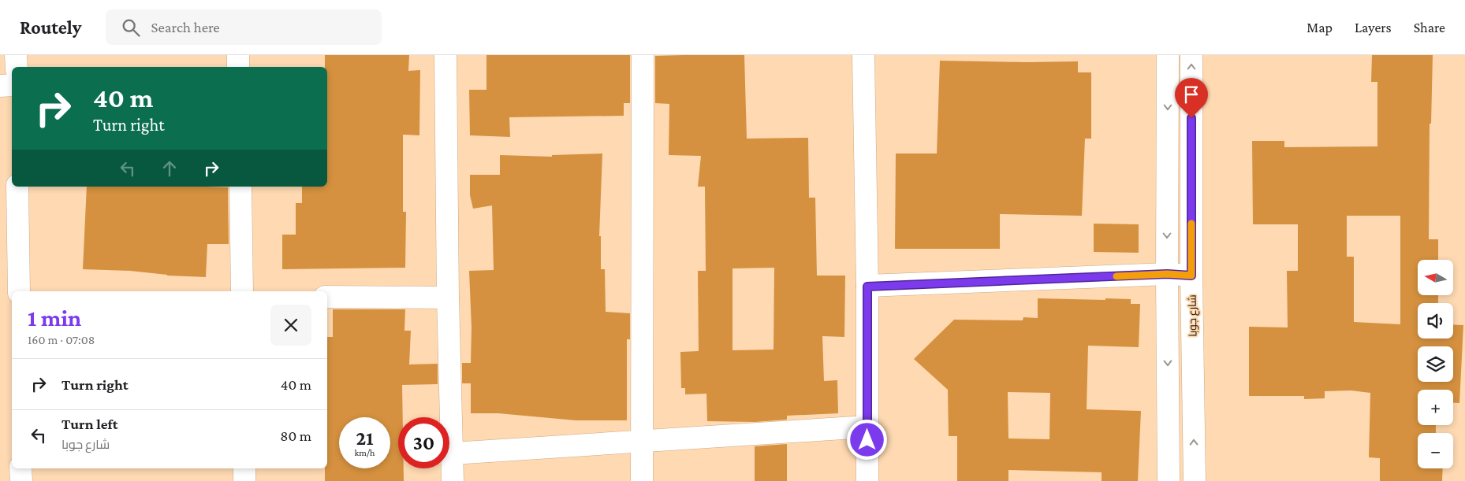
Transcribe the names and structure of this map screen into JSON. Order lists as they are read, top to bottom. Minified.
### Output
{"streets":{"street":["شارع جوبا"]},"north":"left","page":{"header":"Routely","search":"Search here","nav":["Map","Layers","Share"],"turn":["40 m","Turn right"],"map_buttons":["+","−"],"heading":["1 min","160 m · 07:08"],"list":[{"name":"Turn right","value":"40 m"},{"name":"Turn left","note":"شارع جوبا","value":"80 m"}],"speed":"21 km/h","limit":"30"}}
